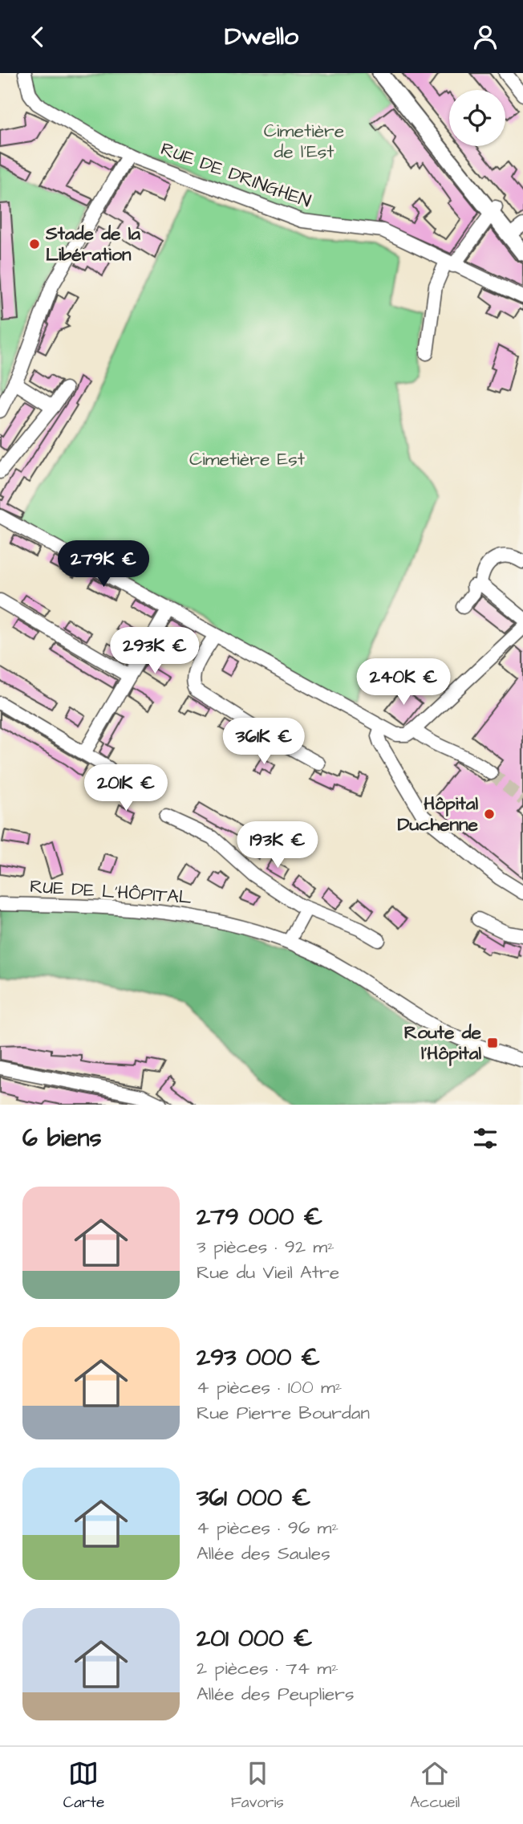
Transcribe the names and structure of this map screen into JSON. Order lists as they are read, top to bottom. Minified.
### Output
{"streets":{"street":["RUE DE DRINGHEN","RUE DE L'HÔPITAL"]},"parks":["Cimetière de l'Est","Cimetière Est"],"places":{"other":["Stade de la Libération","Hôpital Duchenne"],"transit":["Route de l'Hôpital"]},"page":{"header":"Dwello","price":["279K €","293K €","240K €","361K €","201K €","193K €"],"heading":"6 biens","list":[{"name":"279 000 €","note":"3 pièces · 92 m² · Rue du Vieil Atre"},{"name":"293 000 €","note":"4 pièces · 100 m² · Rue Pierre Bourdan"},{"name":"361 000 €","note":"4 pièces · 96 m² · Allée des Saules"},{"name":"201 000 €","note":"2 pièces · 74 m² · Allée des Peupliers"}],"tabs":["Carte","Favoris","Accueil"]}}
